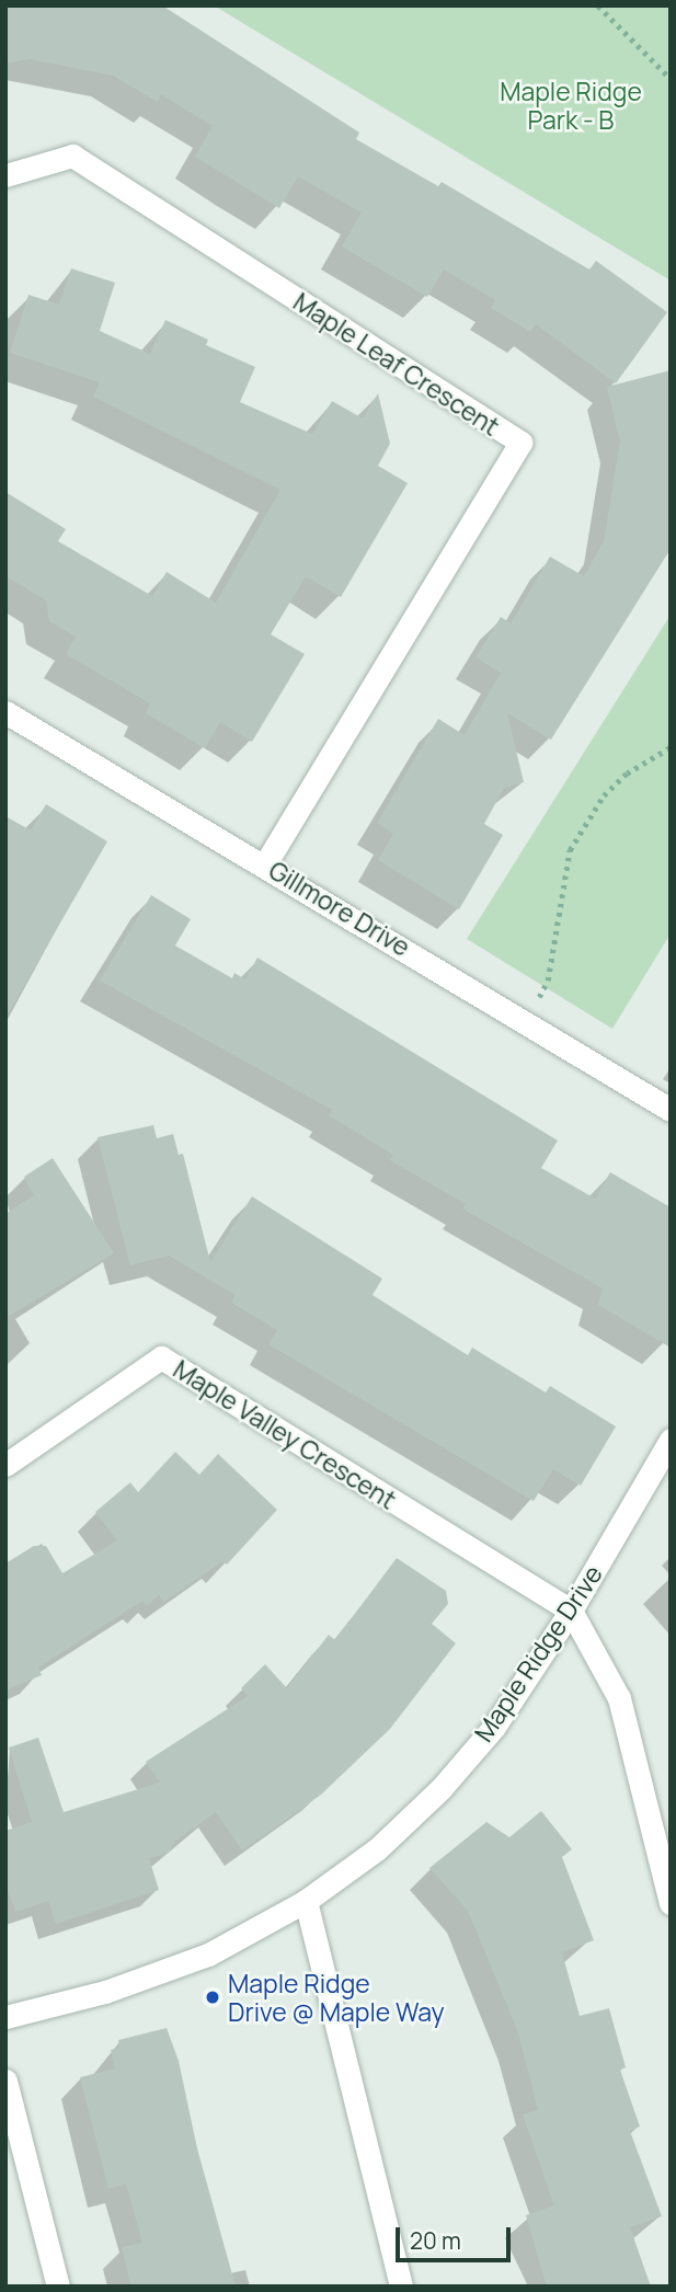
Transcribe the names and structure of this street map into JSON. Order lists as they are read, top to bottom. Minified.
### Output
{"streets":{"street":["Maple Leaf Crescent","Gillmore Drive","Maple Valley Crescent","Maple Ridge Drive"]},"crossings":[["Maple Leaf Crescent","Gillmore Drive"],["Maple Valley Crescent","Maple Ridge Drive"]],"parks":["Maple Ridge Park - B"],"places":["Maple Ridge Drive @ Maple Way"],"scale_bar":"20 m"}
